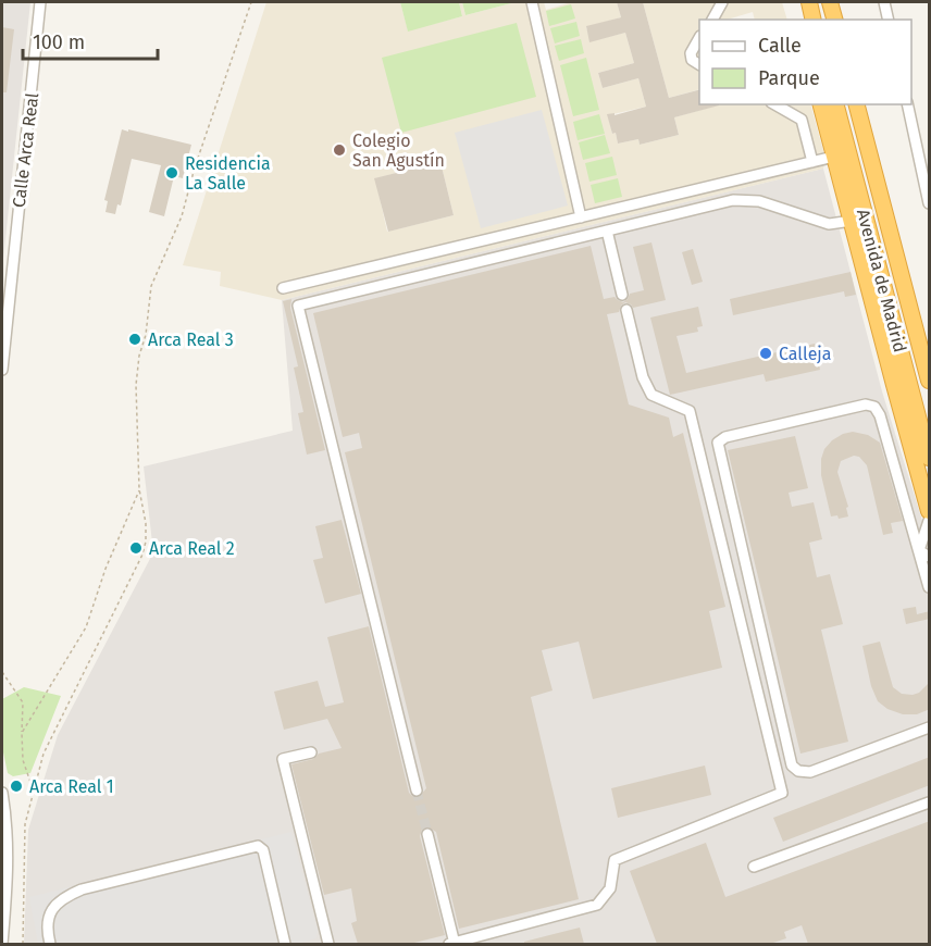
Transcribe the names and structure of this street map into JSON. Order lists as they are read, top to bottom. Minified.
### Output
{"streets":{"highway":["Avenida de Madrid"],"street":["Calle Arca Real"]},"places":["Colegio San Agustín","Residencia La Salle","Arca Real 3","Calleja","Arca Real 2","Arca Real 1"],"legend":["Calle","Parque"],"scale_bar":"100 m"}
